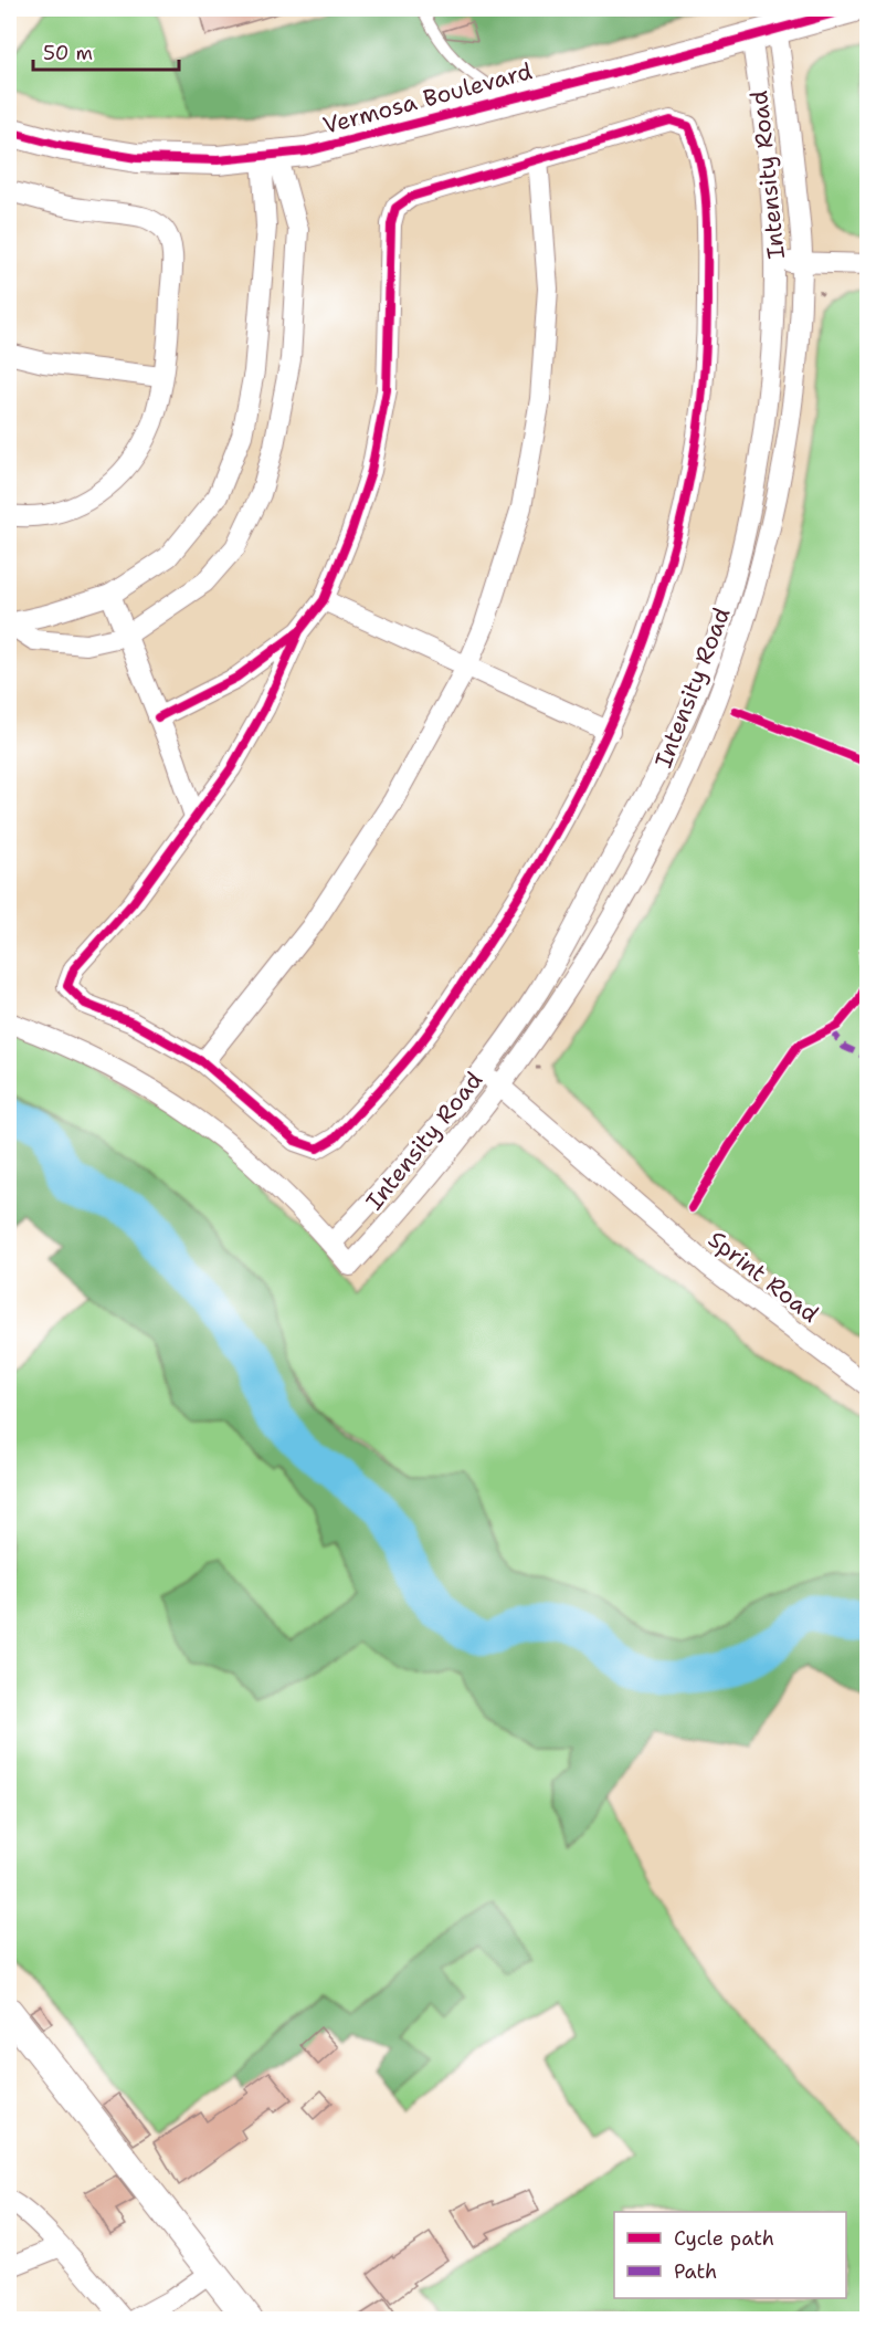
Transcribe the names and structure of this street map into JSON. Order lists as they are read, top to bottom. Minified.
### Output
{"streets":{"main road":["Vermosa Boulevard"],"street":["Intensity Road","Sprint Road"]},"crossings":[["Vermosa Boulevard","Intensity Road"],["Intensity Road","Sprint Road"]],"legend":["Cycle path","Path"],"scale_bar":"50 m"}
